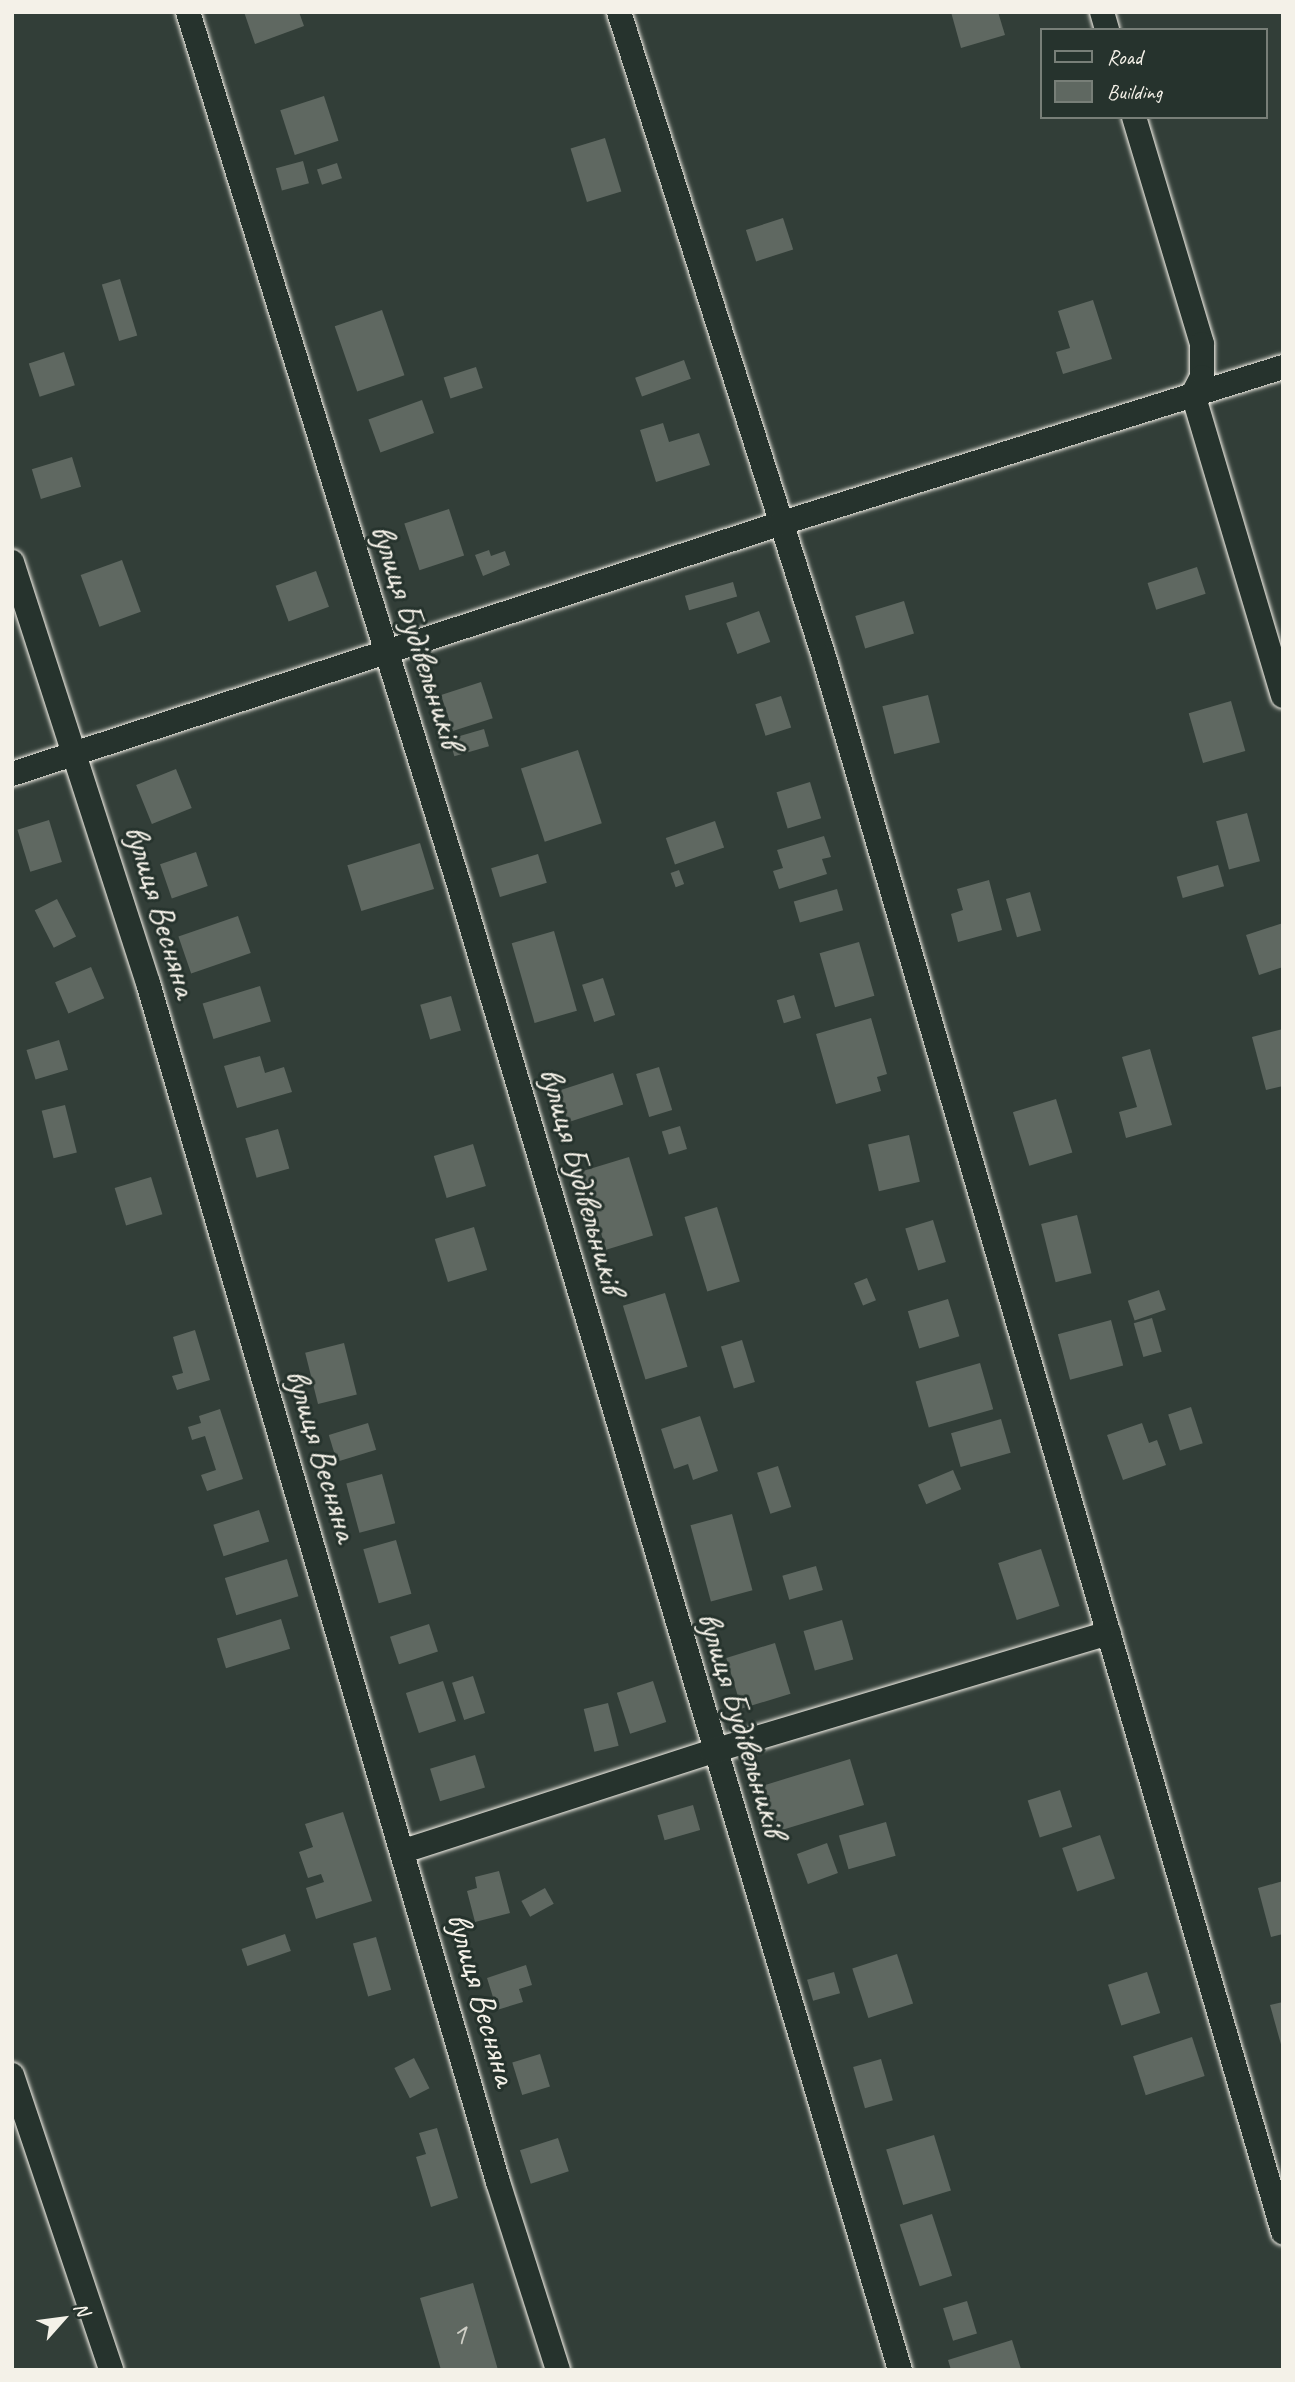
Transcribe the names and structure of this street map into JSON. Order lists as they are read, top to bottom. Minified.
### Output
{"streets":{"street":["вулиця Будівельників","вулиця Весняна"]},"house_numbers":["1"],"legend":["Road","Building"],"north":"top right"}
